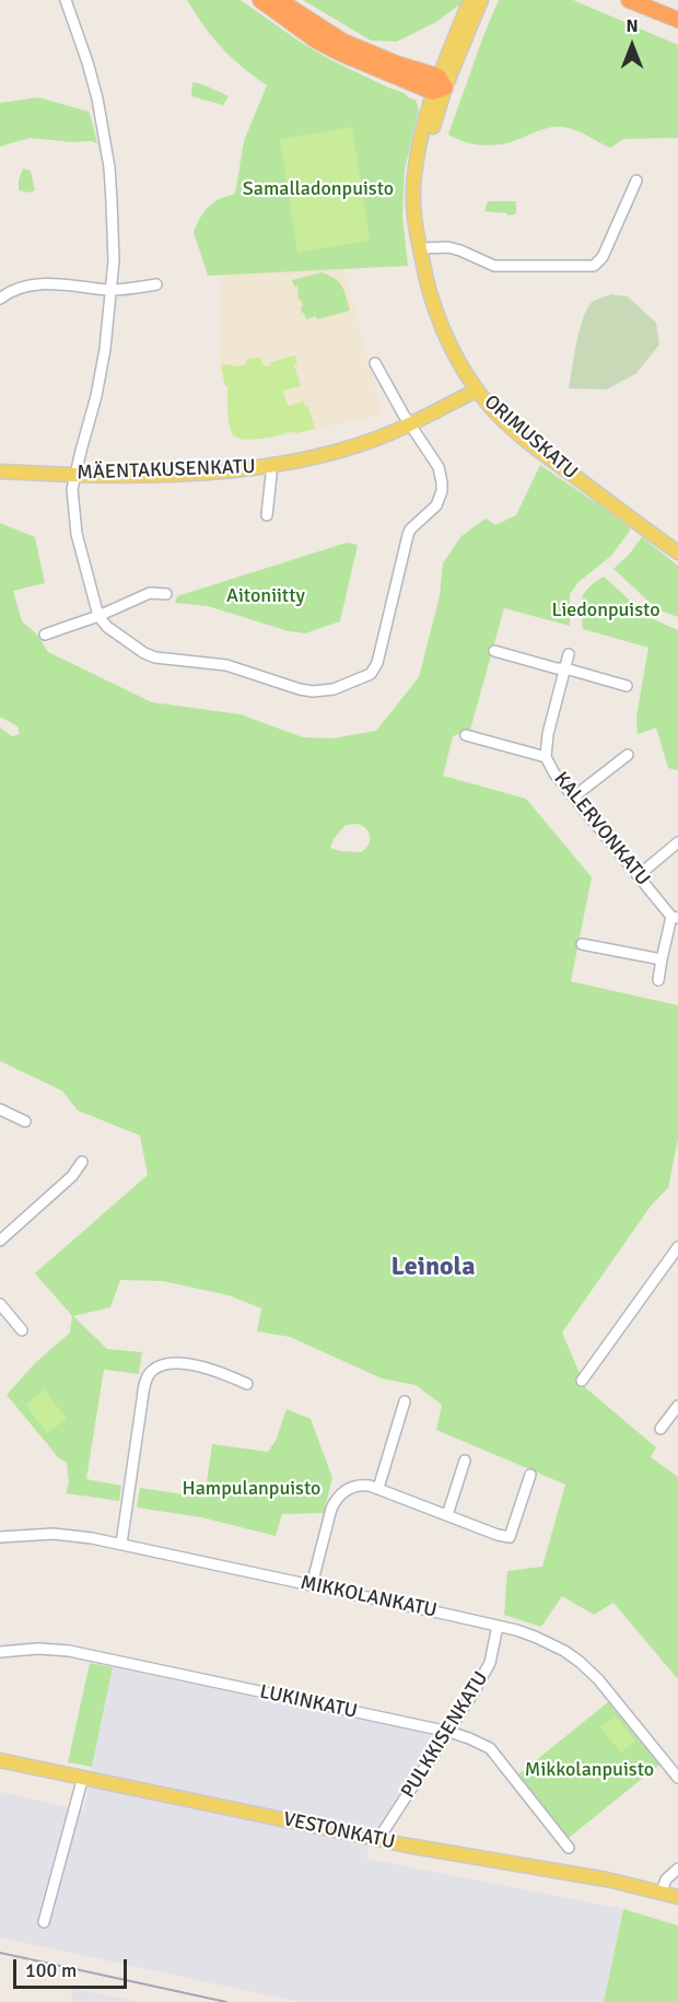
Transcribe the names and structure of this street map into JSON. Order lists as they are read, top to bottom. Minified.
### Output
{"streets":{"main road":["ORIMUSKATU","MÄENTAKUSENKATU","VESTONKATU"],"street":["KALERVONKATU","MIKKOLANKATU","LUKINKATU","PULKKISENKATU"]},"crossings":[["ORIMUSKATU","MÄENTAKUSENKATU"],["MIKKOLANKATU","PULKKISENKATU"],["LUKINKATU","PULKKISENKATU"],["PULKKISENKATU","VESTONKATU"]],"districts":["Leinola"],"parks":["Samalladonpuisto","Aitoniitty","Liedonpuisto","Hampulanpuisto","Mikkolanpuisto"],"scale_bar":"100 m","north":"top"}
